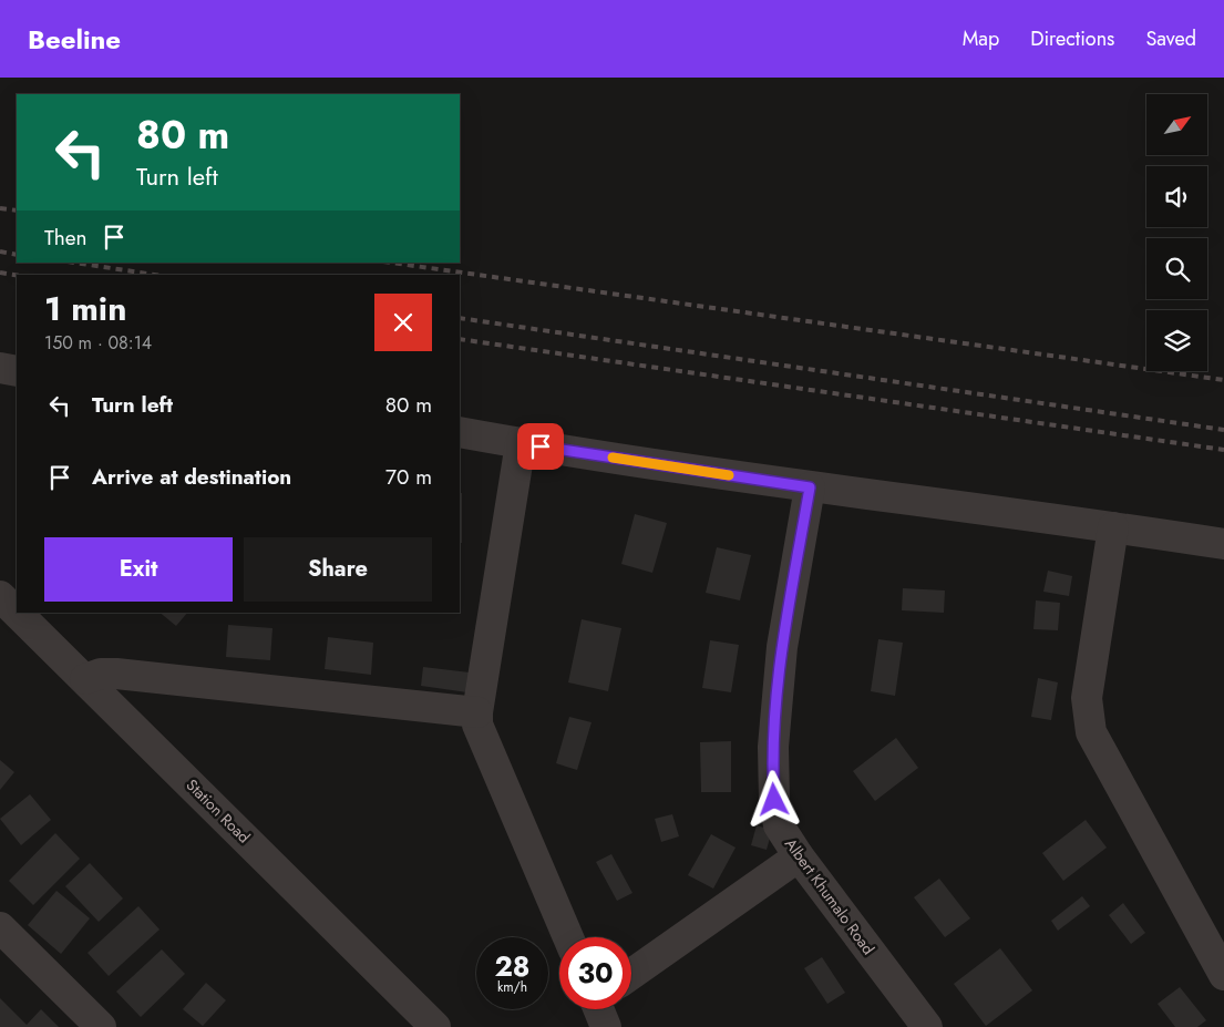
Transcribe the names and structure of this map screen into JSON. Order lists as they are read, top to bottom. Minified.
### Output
{"streets":{"street":["Station Road","Albert Khumalo Road"]},"north":"top right","page":{"header":"Beeline","nav":["Map","Directions","Saved"],"turn":["80 m","Turn left"],"then":"Then","heading":["1 min","150 m · 08:14"],"list":[{"name":"Turn left","value":"80 m"},{"name":"Arrive at destination","value":"70 m"}],"buttons":["Exit","Share"],"speed":"28 km/h","limit":"30"}}
